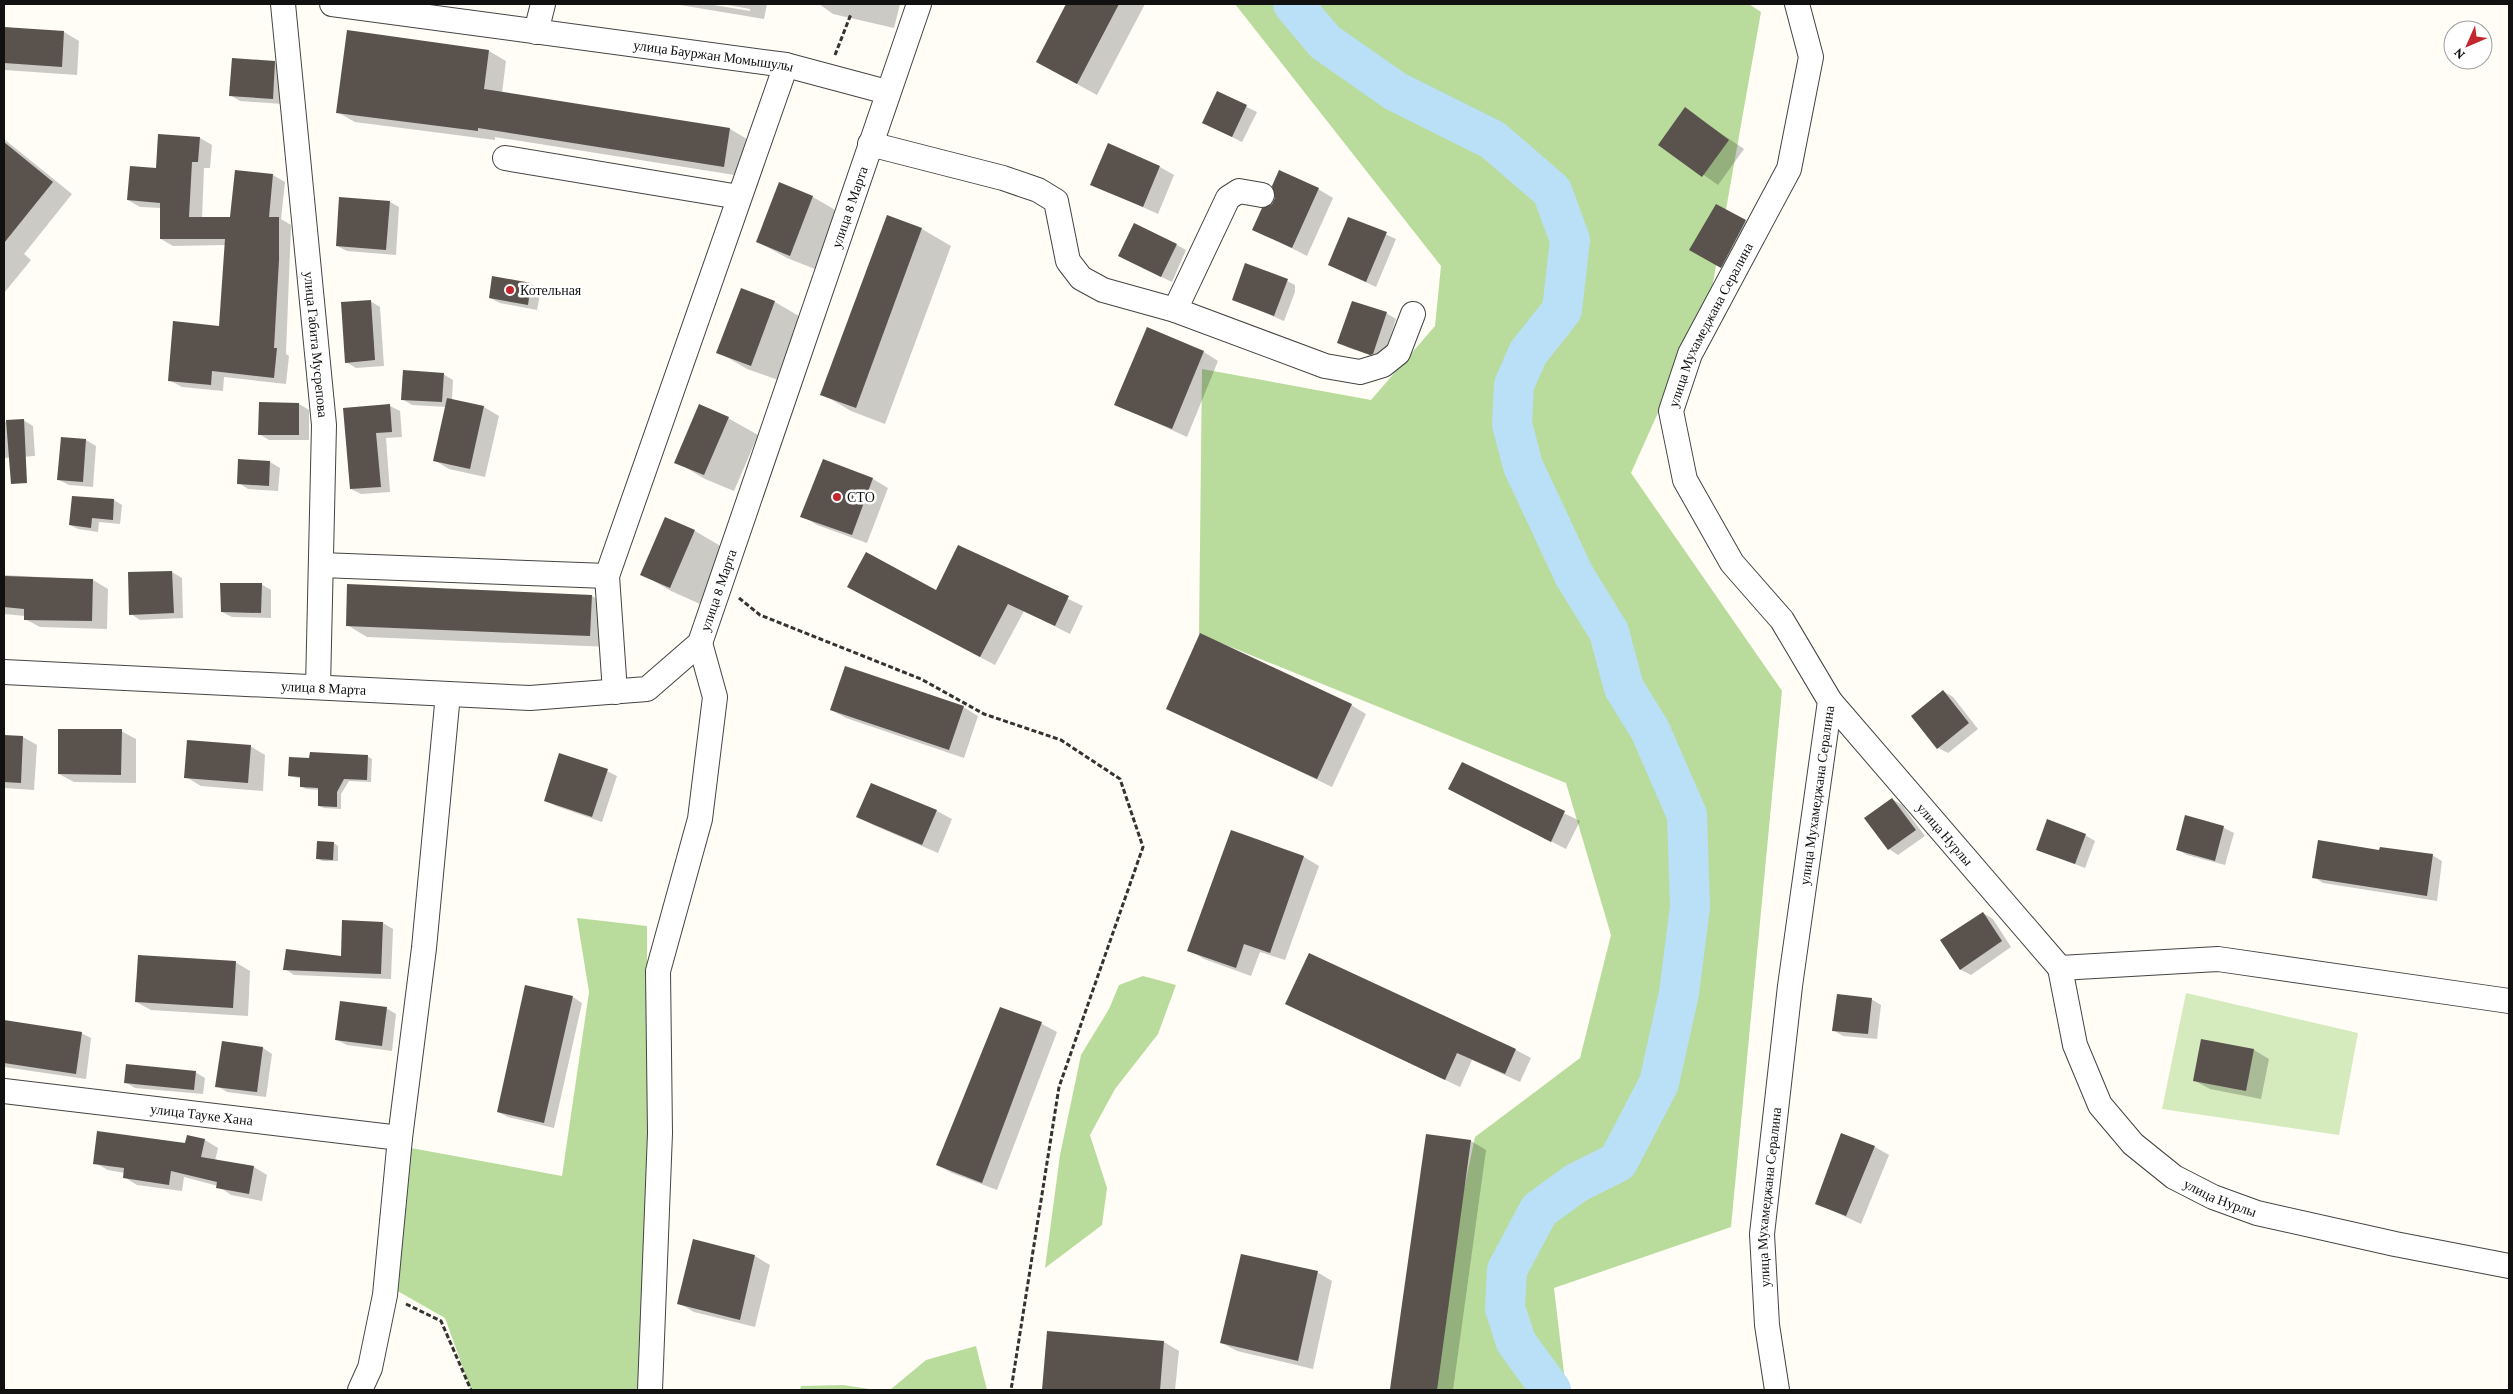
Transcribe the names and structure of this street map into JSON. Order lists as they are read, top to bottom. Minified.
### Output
{"streets":{"street":["улица Бауржан Момышулы","улица 8 Марта","улица Мухамеджана Сералина","улица Габита Мусрепова","улица Нурлы","улица Тауке Хана"]},"crossings":[["улица Бауржан Момышулы","улица 8 Марта"],["улица 8 Марта","улица Габита Мусрепова"],["улица Мухамеджана Сералина","улица Нурлы"]],"places":["Котельная","СТО"],"north":"bottom left"}
